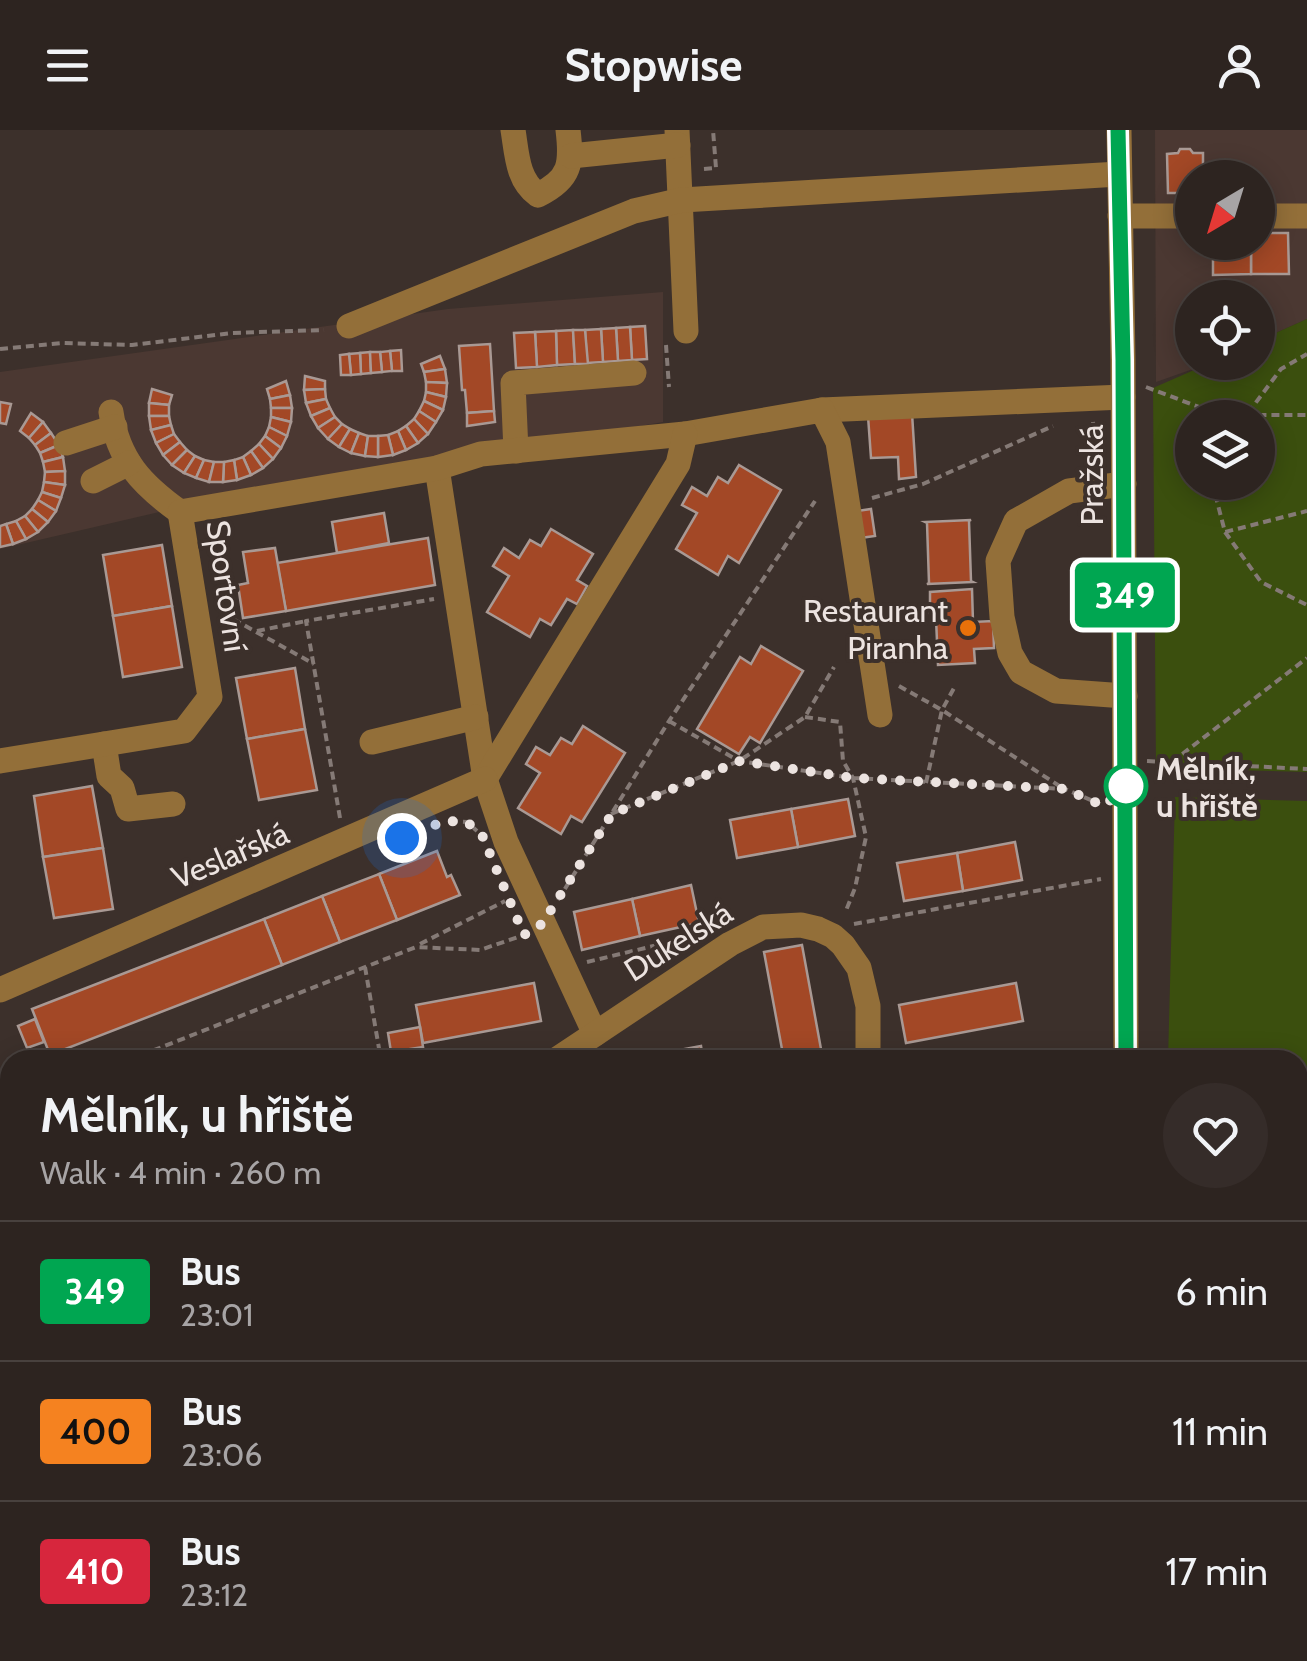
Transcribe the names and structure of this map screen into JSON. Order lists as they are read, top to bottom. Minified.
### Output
{"streets":{"street":["Pražská","Sportovní","Veslařská","Dukelská"]},"crossings":[["Pražská","Sportovní"]],"places":["Restaurant Piranha","Mělník, u hřiště"],"lines":["bus line 349"],"north":"bottom left","page":{"header":"Stopwise","on_map":"349","heading":["Mělník, u hřiště","Walk · 4 min · 260 m"],"list":[{"mark":"349","name":"Bus","note":"23:01","value":"6 min"},{"mark":"400","name":"Bus","note":"23:06","value":"11 min"},{"mark":"410","name":"Bus","note":"23:12","value":"17 min"}]}}
